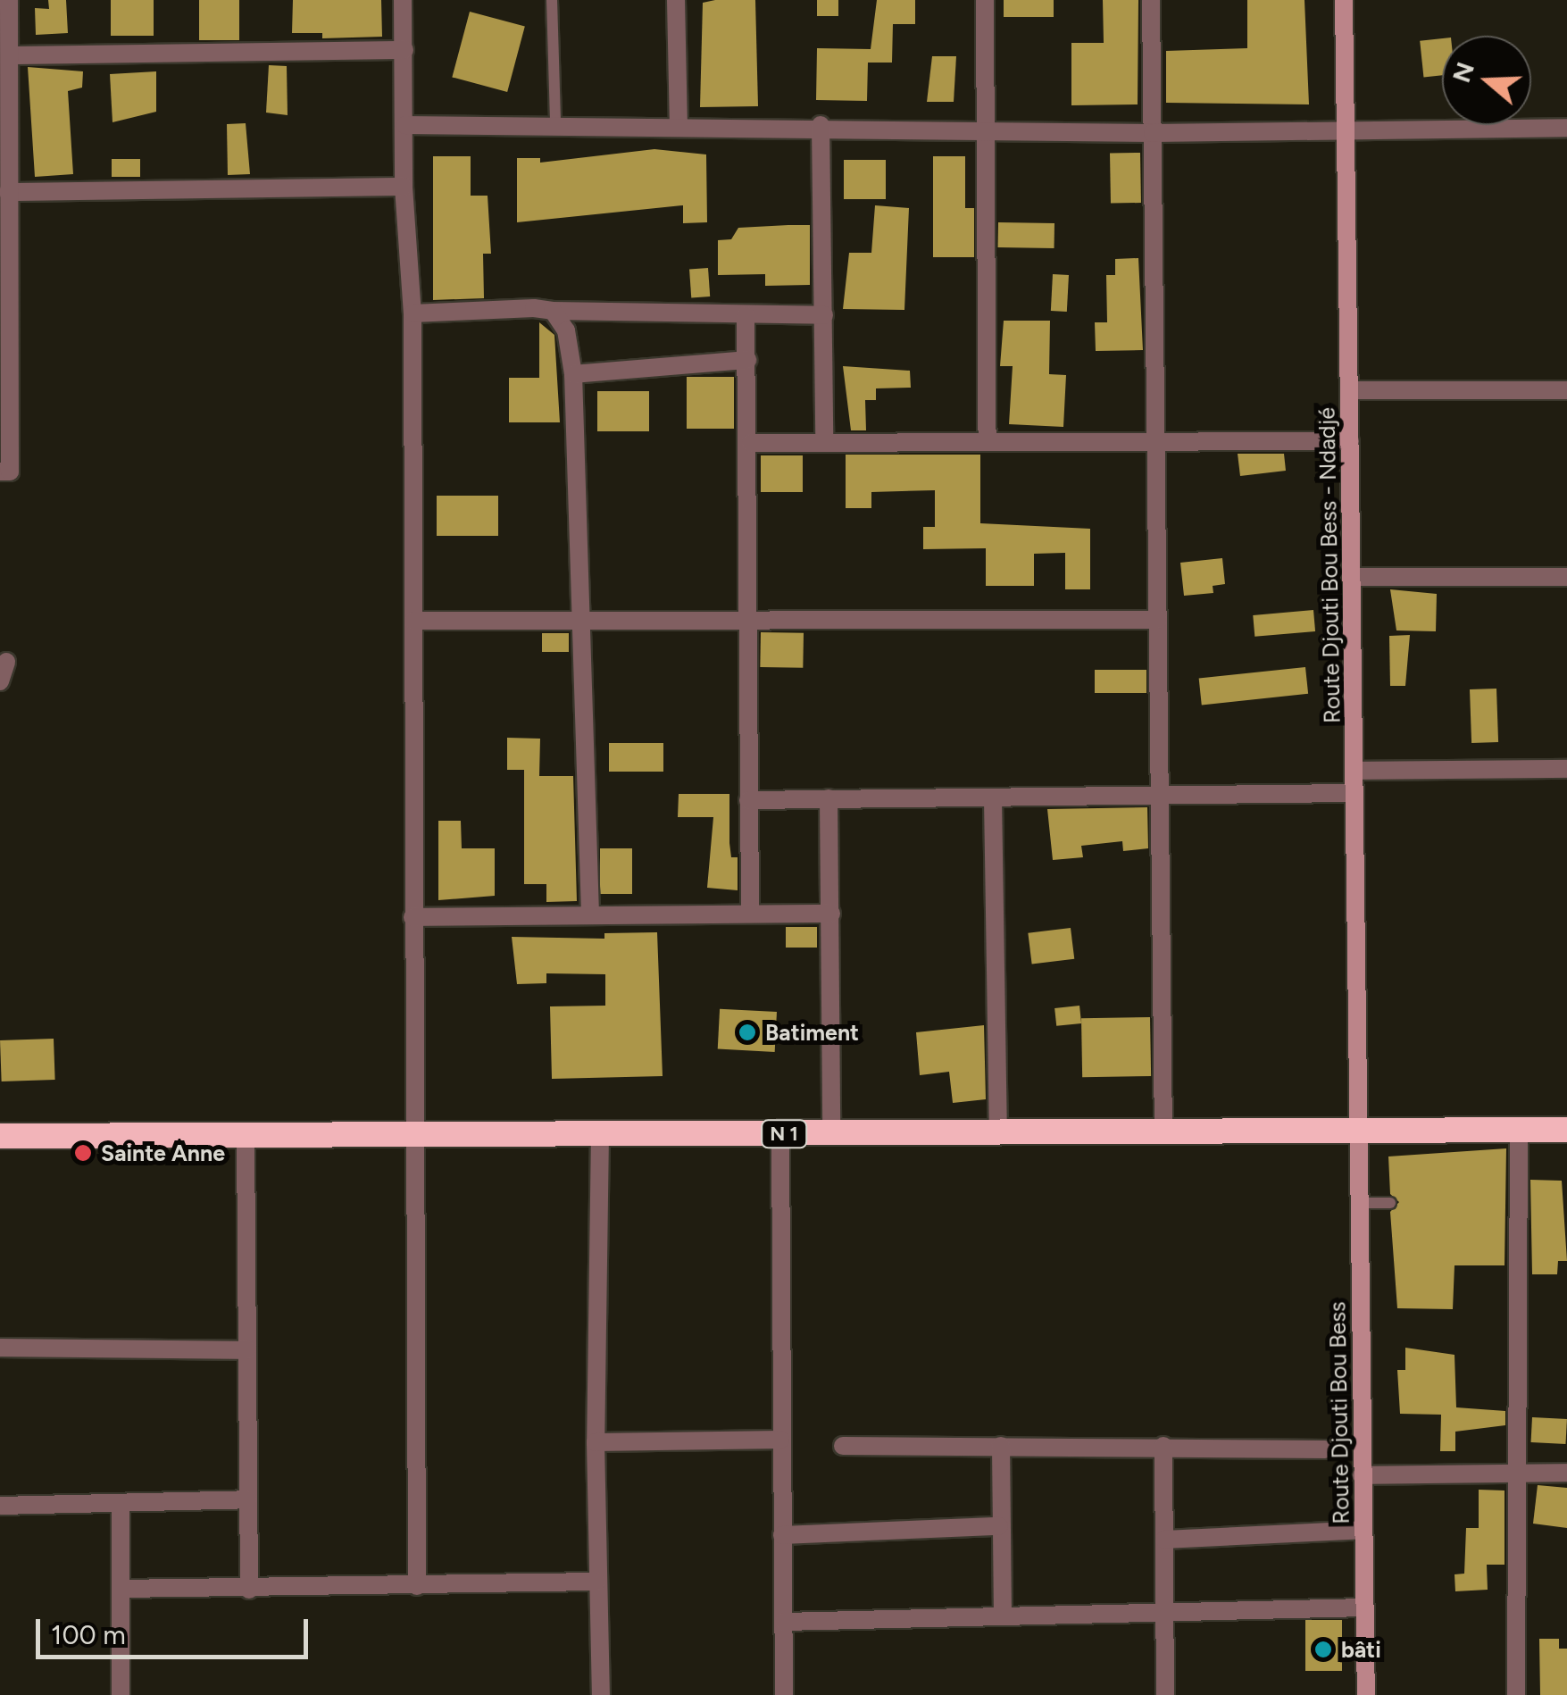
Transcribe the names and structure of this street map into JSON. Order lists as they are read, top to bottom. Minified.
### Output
{"streets":{"highway":["N 1"],"main road":["Route Djouti Bou Bess - Ndadjé","Route Djouti Bou Bess"]},"crossings":[["Route Djouti Bou Bess - Ndadjé","N 1"],["Route Djouti Bou Bess - Ndadjé","Route Djouti Bou Bess"],["N 1","Route Djouti Bou Bess"]],"places":["Batiment","Sainte Anne","bâti"],"scale_bar":"100 m","north":"left"}
